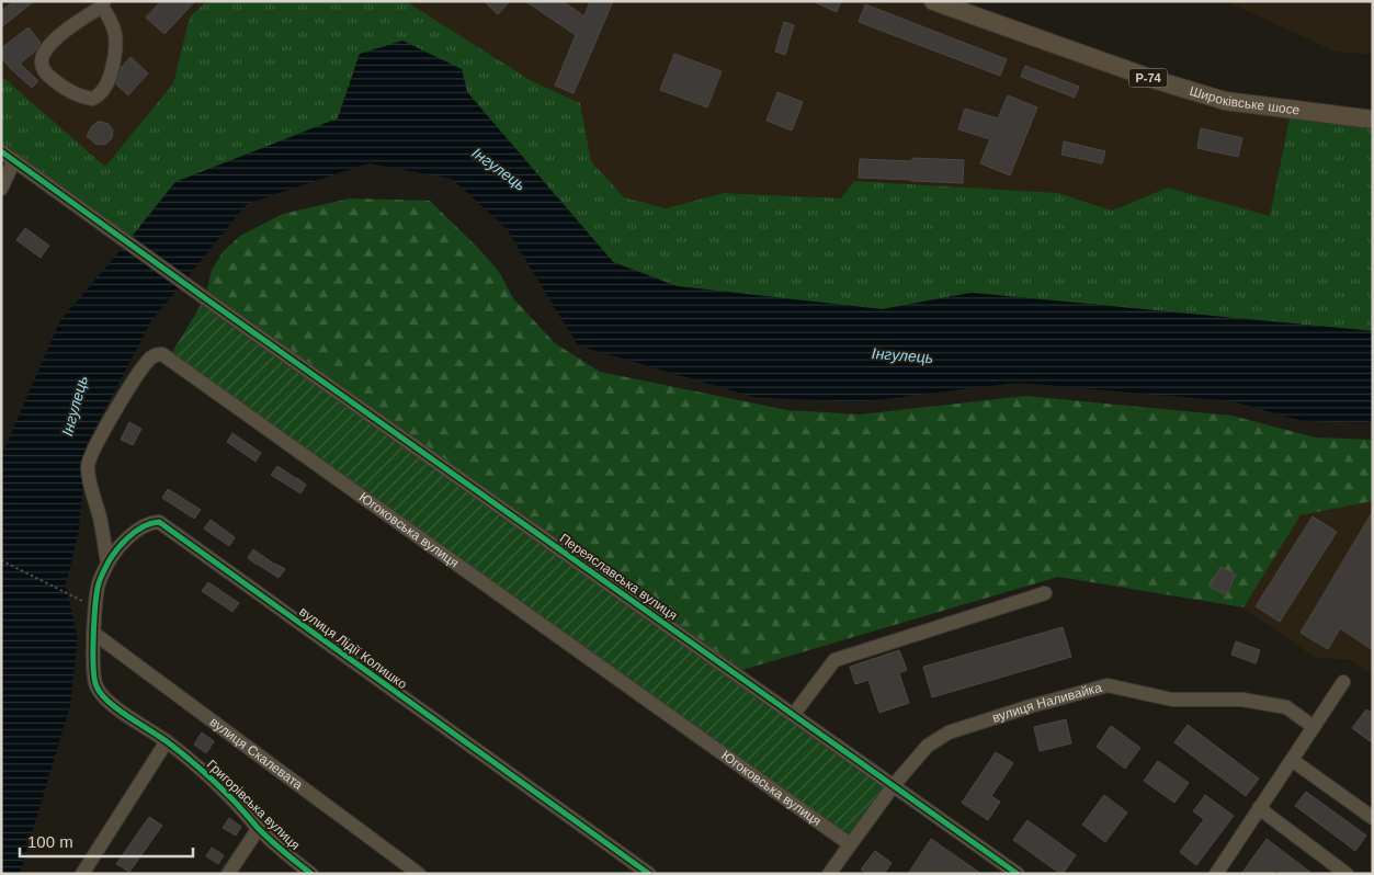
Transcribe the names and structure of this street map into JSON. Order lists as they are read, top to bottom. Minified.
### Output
{"streets":{"main road":["Р-74","Широківське шосе"],"street":["Югоковська вулиця","Переяславська вулиця","вулиця Лідії Колишко","вулиця Наливайка","вулиця Скалевата","Григорівська вулиця"]},"crossings":[["Югоковська вулиця","вулиця Лідії Колишко"],["Югоковська вулиця","вулиця Наливайка"],["Переяславська вулиця","вулиця Наливайка"],["вулиця Лідії Колишко","вулиця Скалевата"],["вулиця Лідії Колишко","Григорівська вулиця"],["вулиця Скалевата","Григорівська вулиця"]],"water":["Інгулець"],"scale_bar":"100 m"}
